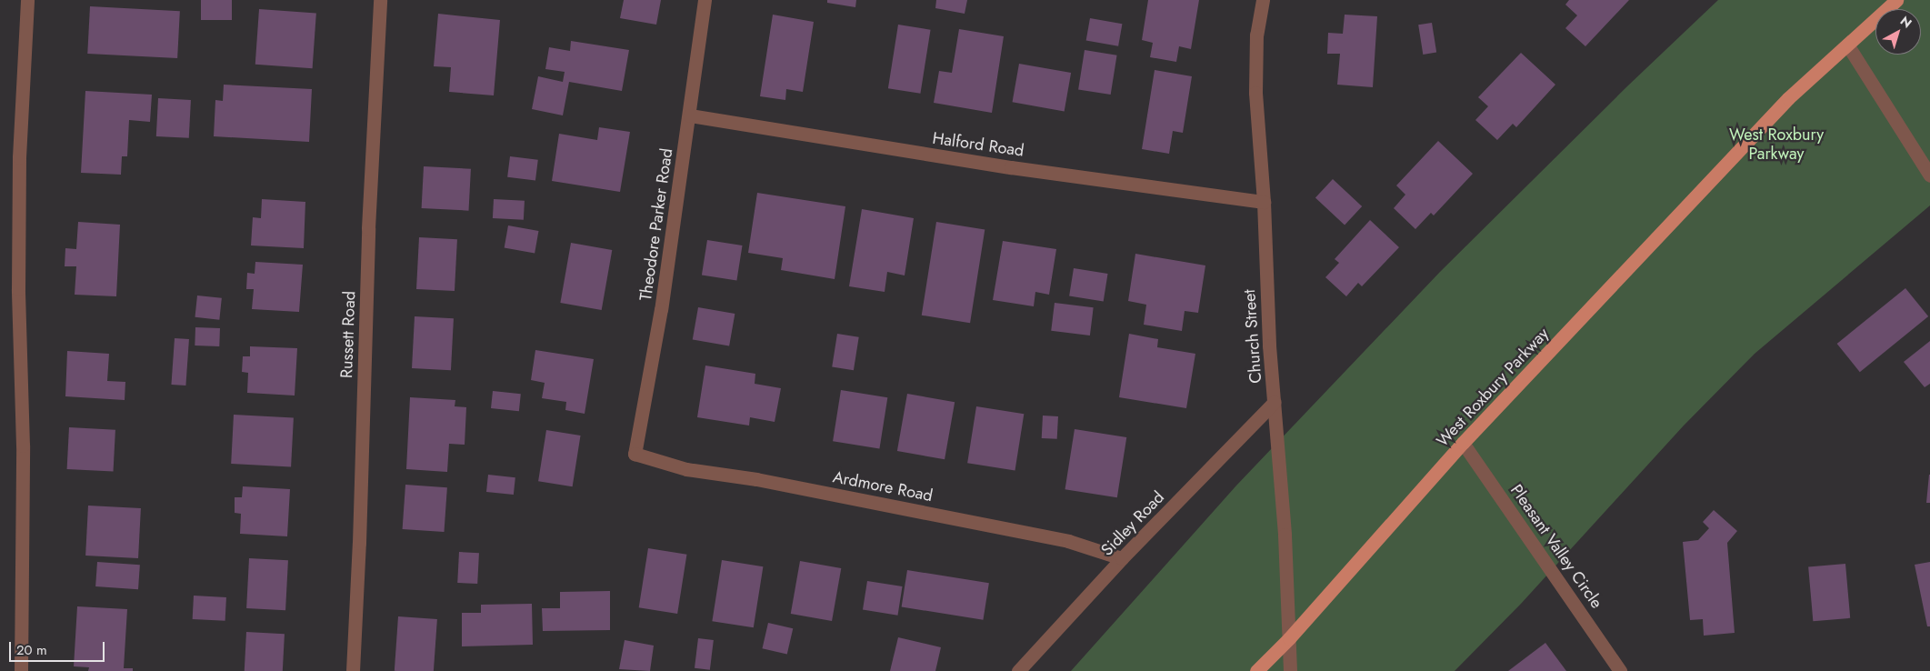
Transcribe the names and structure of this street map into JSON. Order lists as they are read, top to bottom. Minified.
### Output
{"streets":{"main road":["West Roxbury Parkway"],"street":["Halford Road","Theodore Parker Road","Russett Road","Church Street","Ardmore Road","Sidley Road","Pleasant Valley Circle"]},"crossings":[["Halford Road","Theodore Parker Road"],["Halford Road","Church Street"],["Theodore Parker Road","Ardmore Road"],["Church Street","West Roxbury Parkway"],["Church Street","Sidley Road"],["West Roxbury Parkway","Pleasant Valley Circle"],["Ardmore Road","Sidley Road"]],"parks":["West Roxbury Parkway"],"scale_bar":"20 m","north":"top right"}
